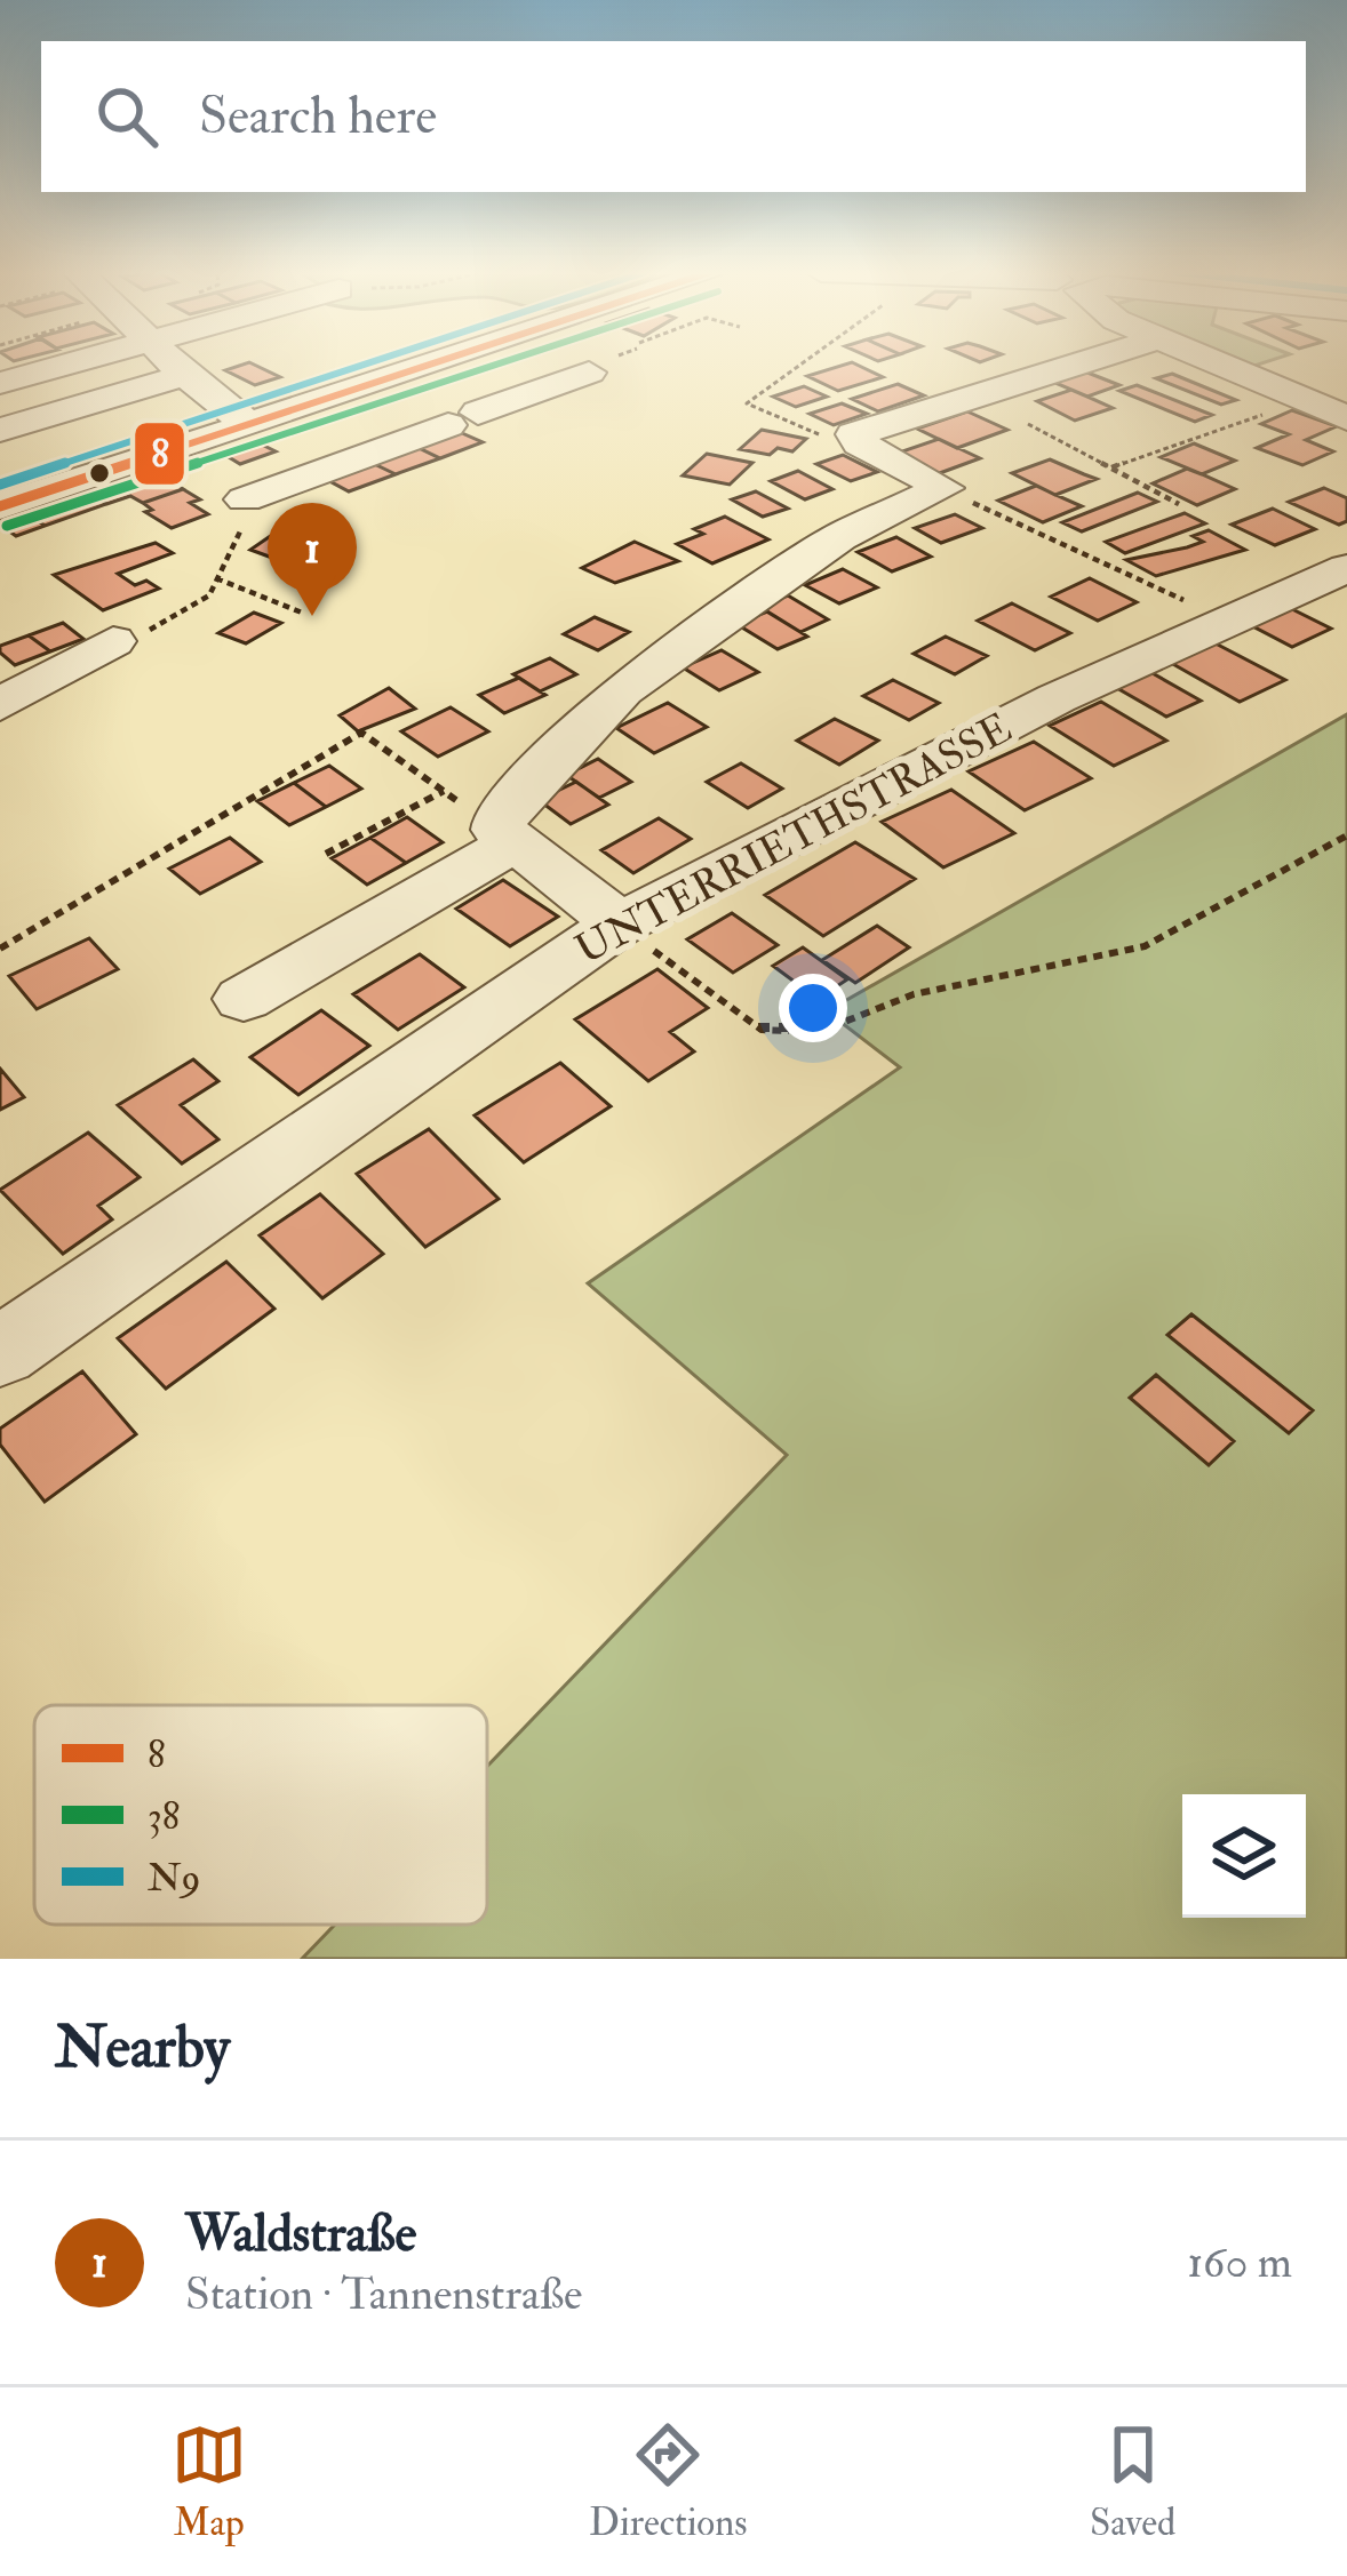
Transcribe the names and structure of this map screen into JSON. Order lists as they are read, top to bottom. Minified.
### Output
{"streets":{"street":["UNTERRIETHSTRASSE"]},"lines":["transit line 8","transit line 38","transit line N9"],"legend":["8","38","N9"],"page":{"search":"Search here","pins":"1","heading":"Nearby","list":[{"mark":"1","name":"Waldstraße","note":"Station · Tannenstraße","value":"160 m"}],"nav":["Map","Directions","Saved"]}}
